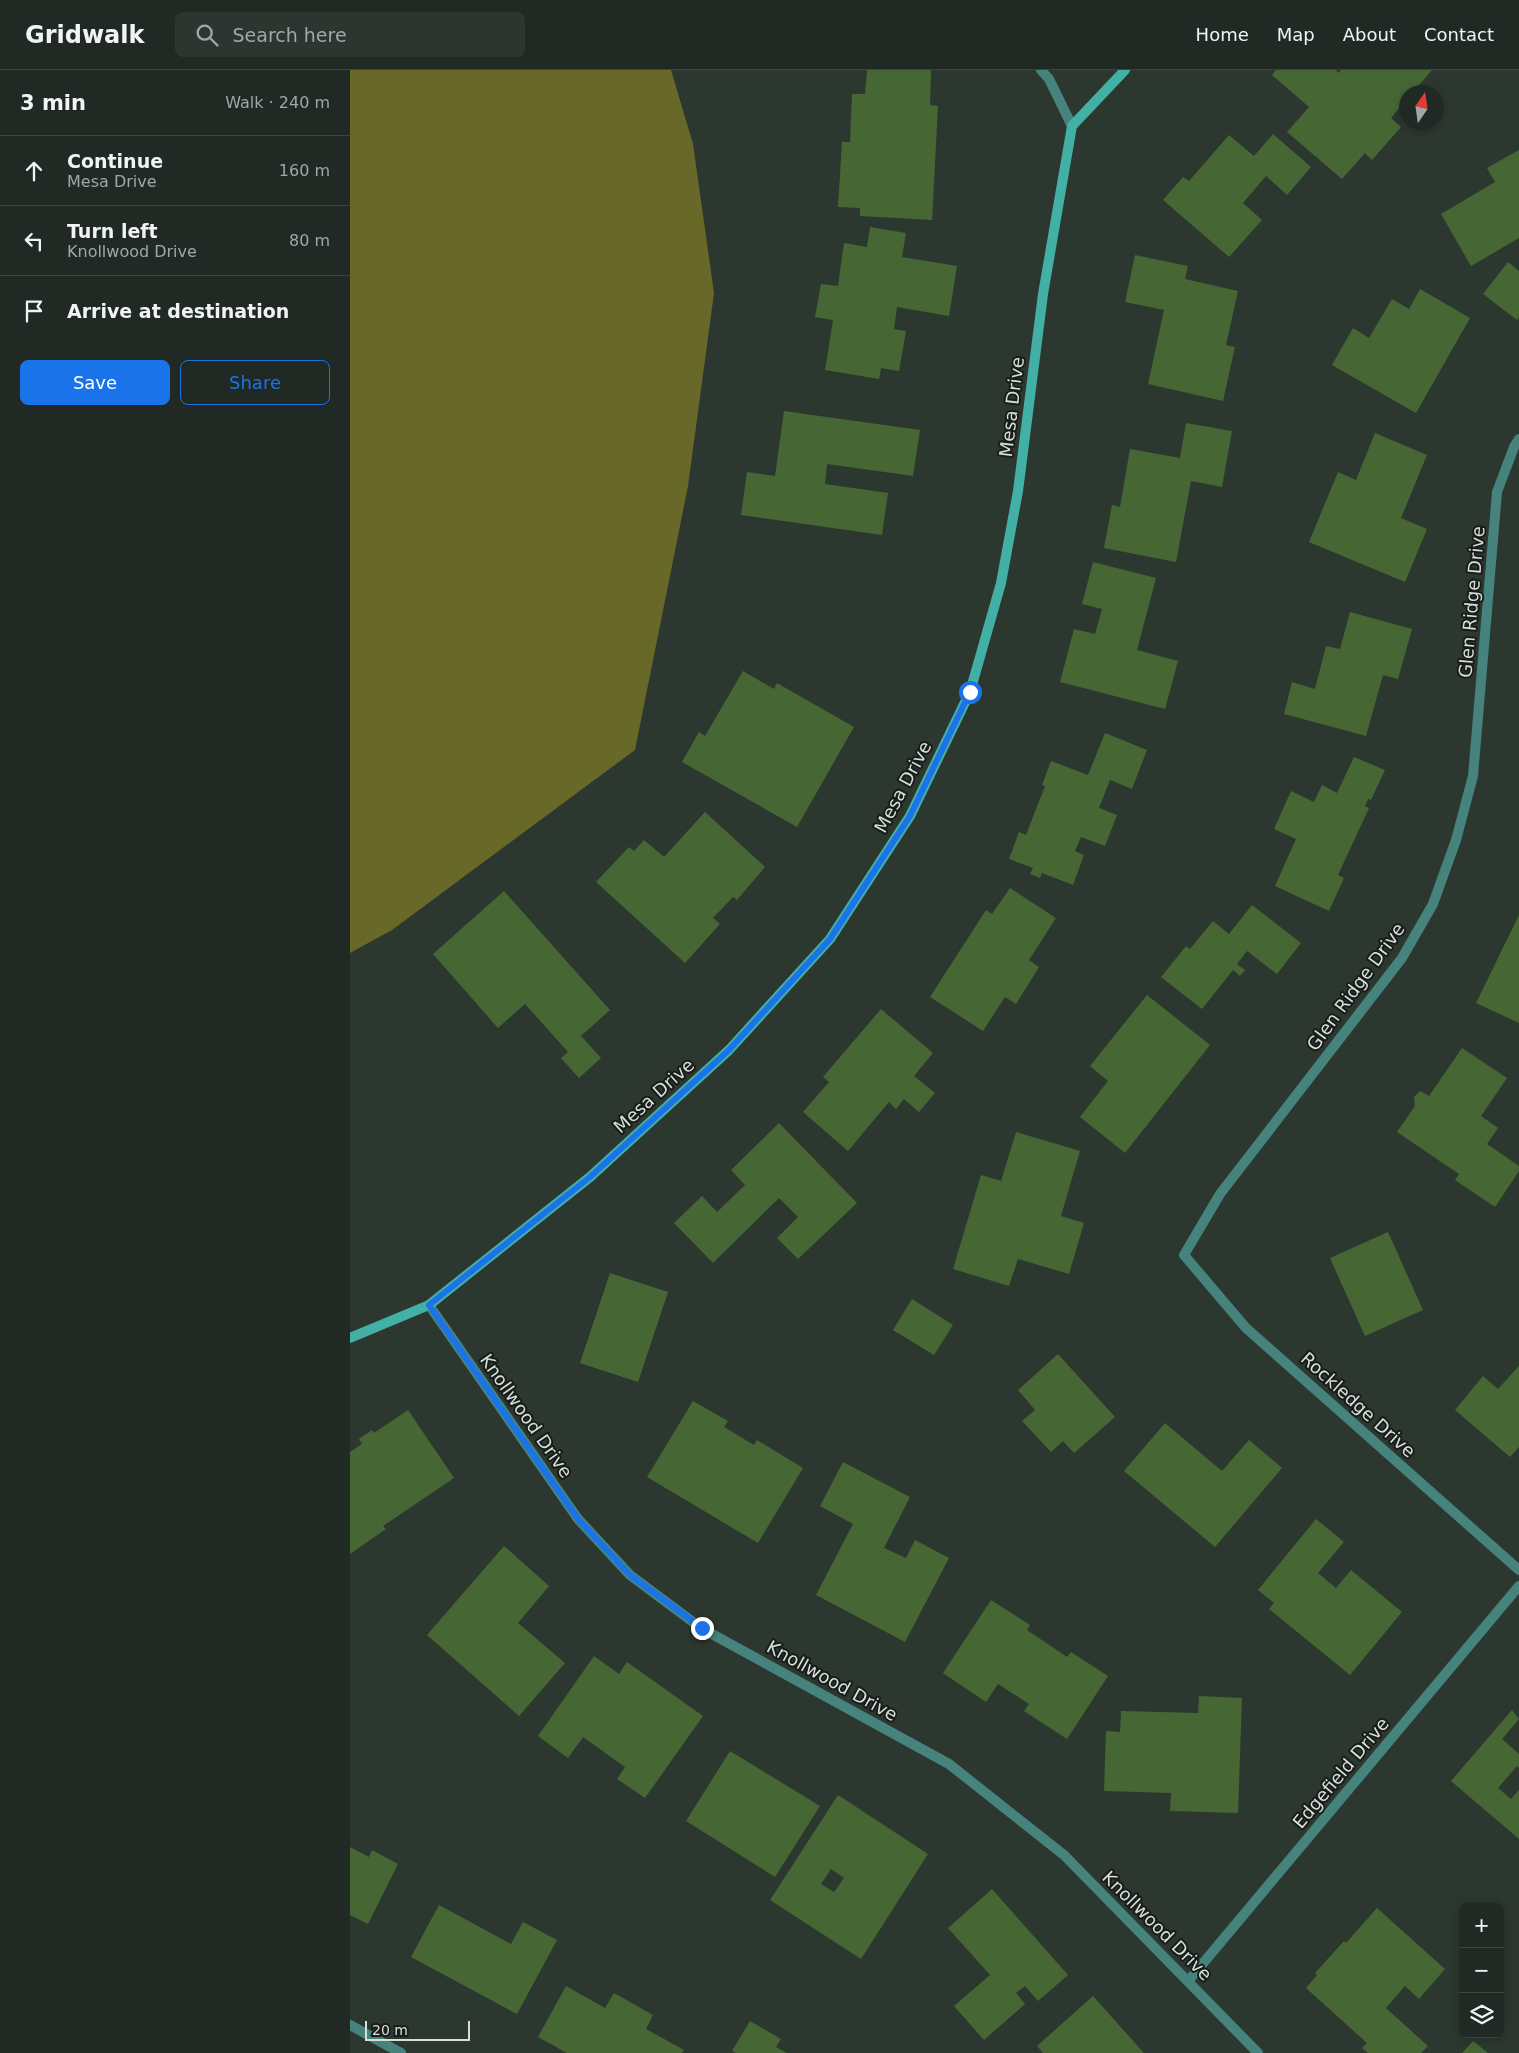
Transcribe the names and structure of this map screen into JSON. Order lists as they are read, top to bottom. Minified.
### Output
{"streets":{"street":["Mesa Drive","Glen Ridge Drive","Rockledge Drive","Knollwood Drive","Edgefield Drive"]},"crossings":[["Mesa Drive","Knollwood Drive"],["Glen Ridge Drive","Rockledge Drive"],["Knollwood Drive","Edgefield Drive"]],"scale_bar":"20 m","north":"top","page":{"header":"Gridwalk","search":"Search here","nav":["Home","Map","About","Contact"],"heading":["3 min","Walk · 240 m"],"list":[["Continue","Mesa Drive","160 m"],["Turn left","Knollwood Drive","80 m"],"Arrive at destination"],"buttons":["Save","Share"],"map_buttons":["+","−"],"scale":"20 m"}}
